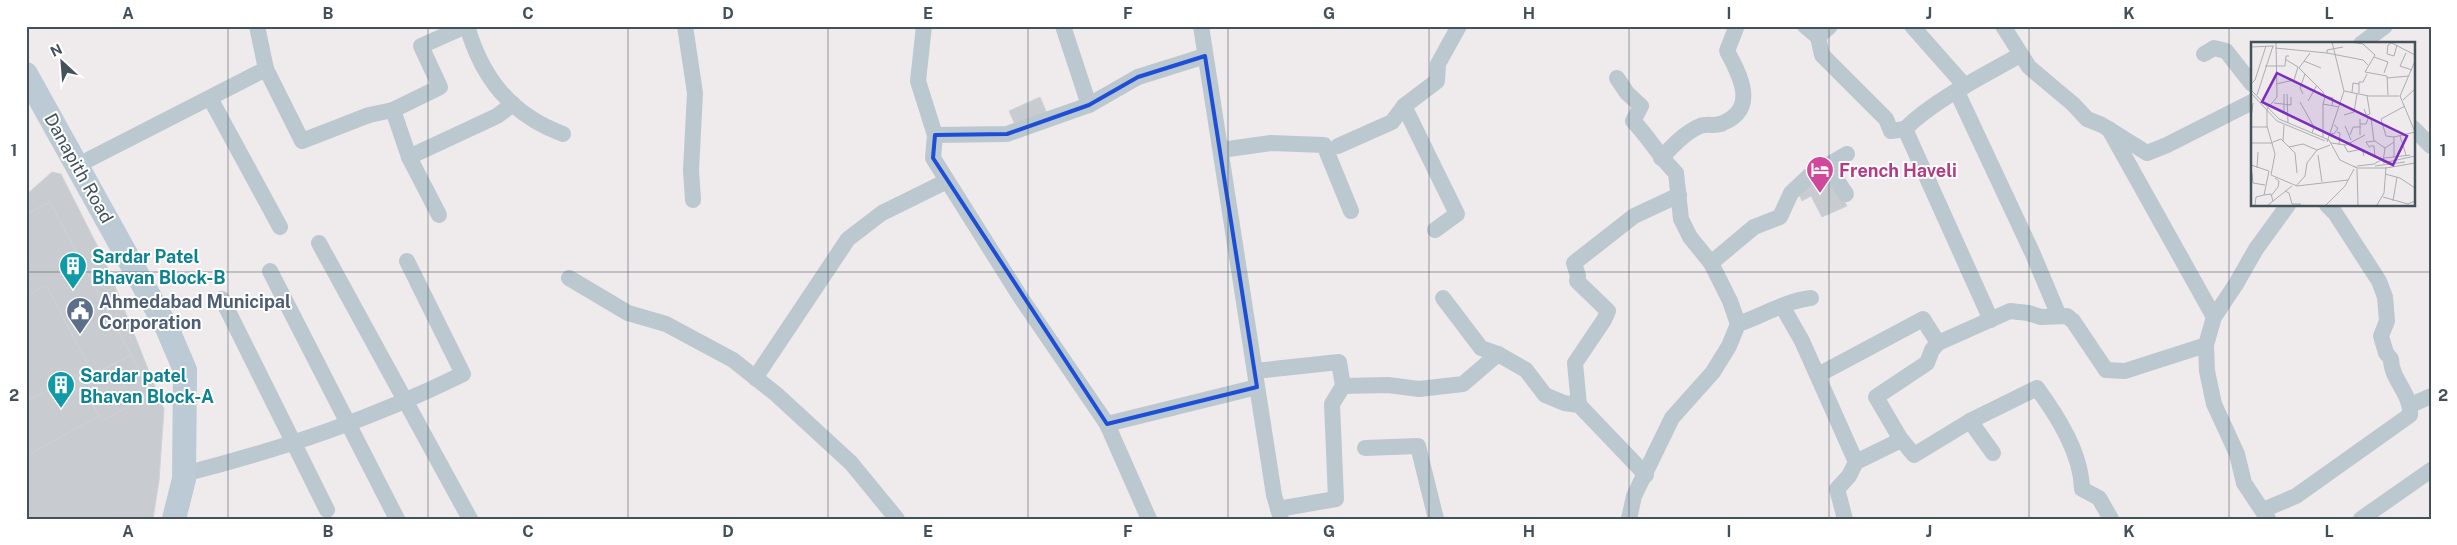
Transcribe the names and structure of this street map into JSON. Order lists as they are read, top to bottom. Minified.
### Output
{"streets":{"street":["Danapith Road"]},"places":{"hotel":["French Haveli"],"building":["Sardar Patel Bhavan Block-B","Sardar patel Bhavan Block-A"],"public building":["Ahmedabad Municipal Corporation"]},"north":"top left","grid":{"columns":["A","B","C","D","E","F","G","H","I","J","K","L"],"rows":["1","2"]}}
